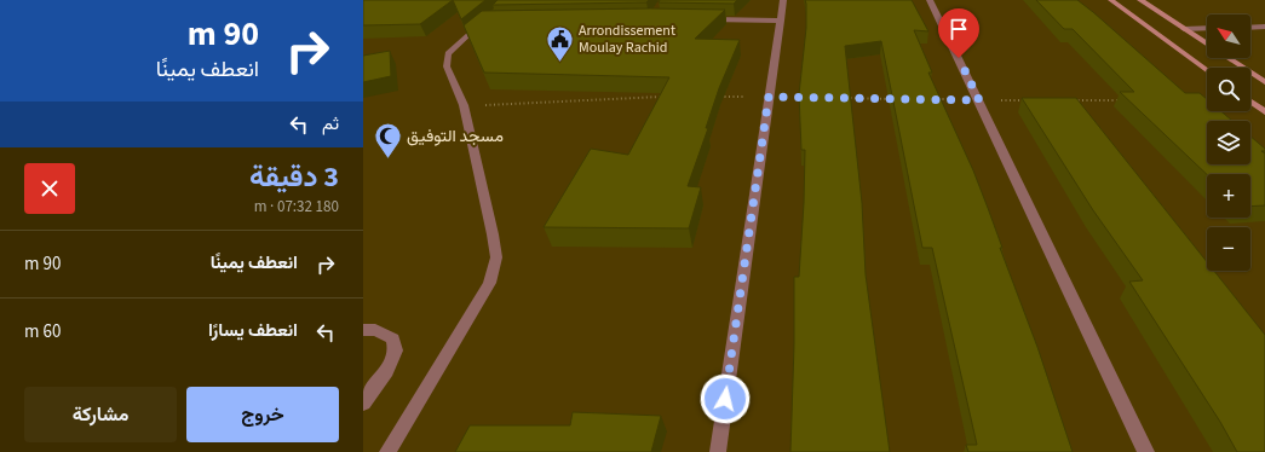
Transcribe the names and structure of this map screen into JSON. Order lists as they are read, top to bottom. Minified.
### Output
{"places":{"public building":["Arrondissement Moulay Rachid"],"mosque":["مسجد التوفيق"]},"north":"top left","page":{"turn":["90 m","انعطف يمينًا"],"map_buttons":["+","−"],"then":"ثم","heading":["3 دقيقة","180 m · 07:32"],"list":[{"name":"انعطف يمينًا","value":"90 m"},{"name":"انعطف يسارًا","value":"60 m"}],"buttons":["خروج","مشاركة"]}}
